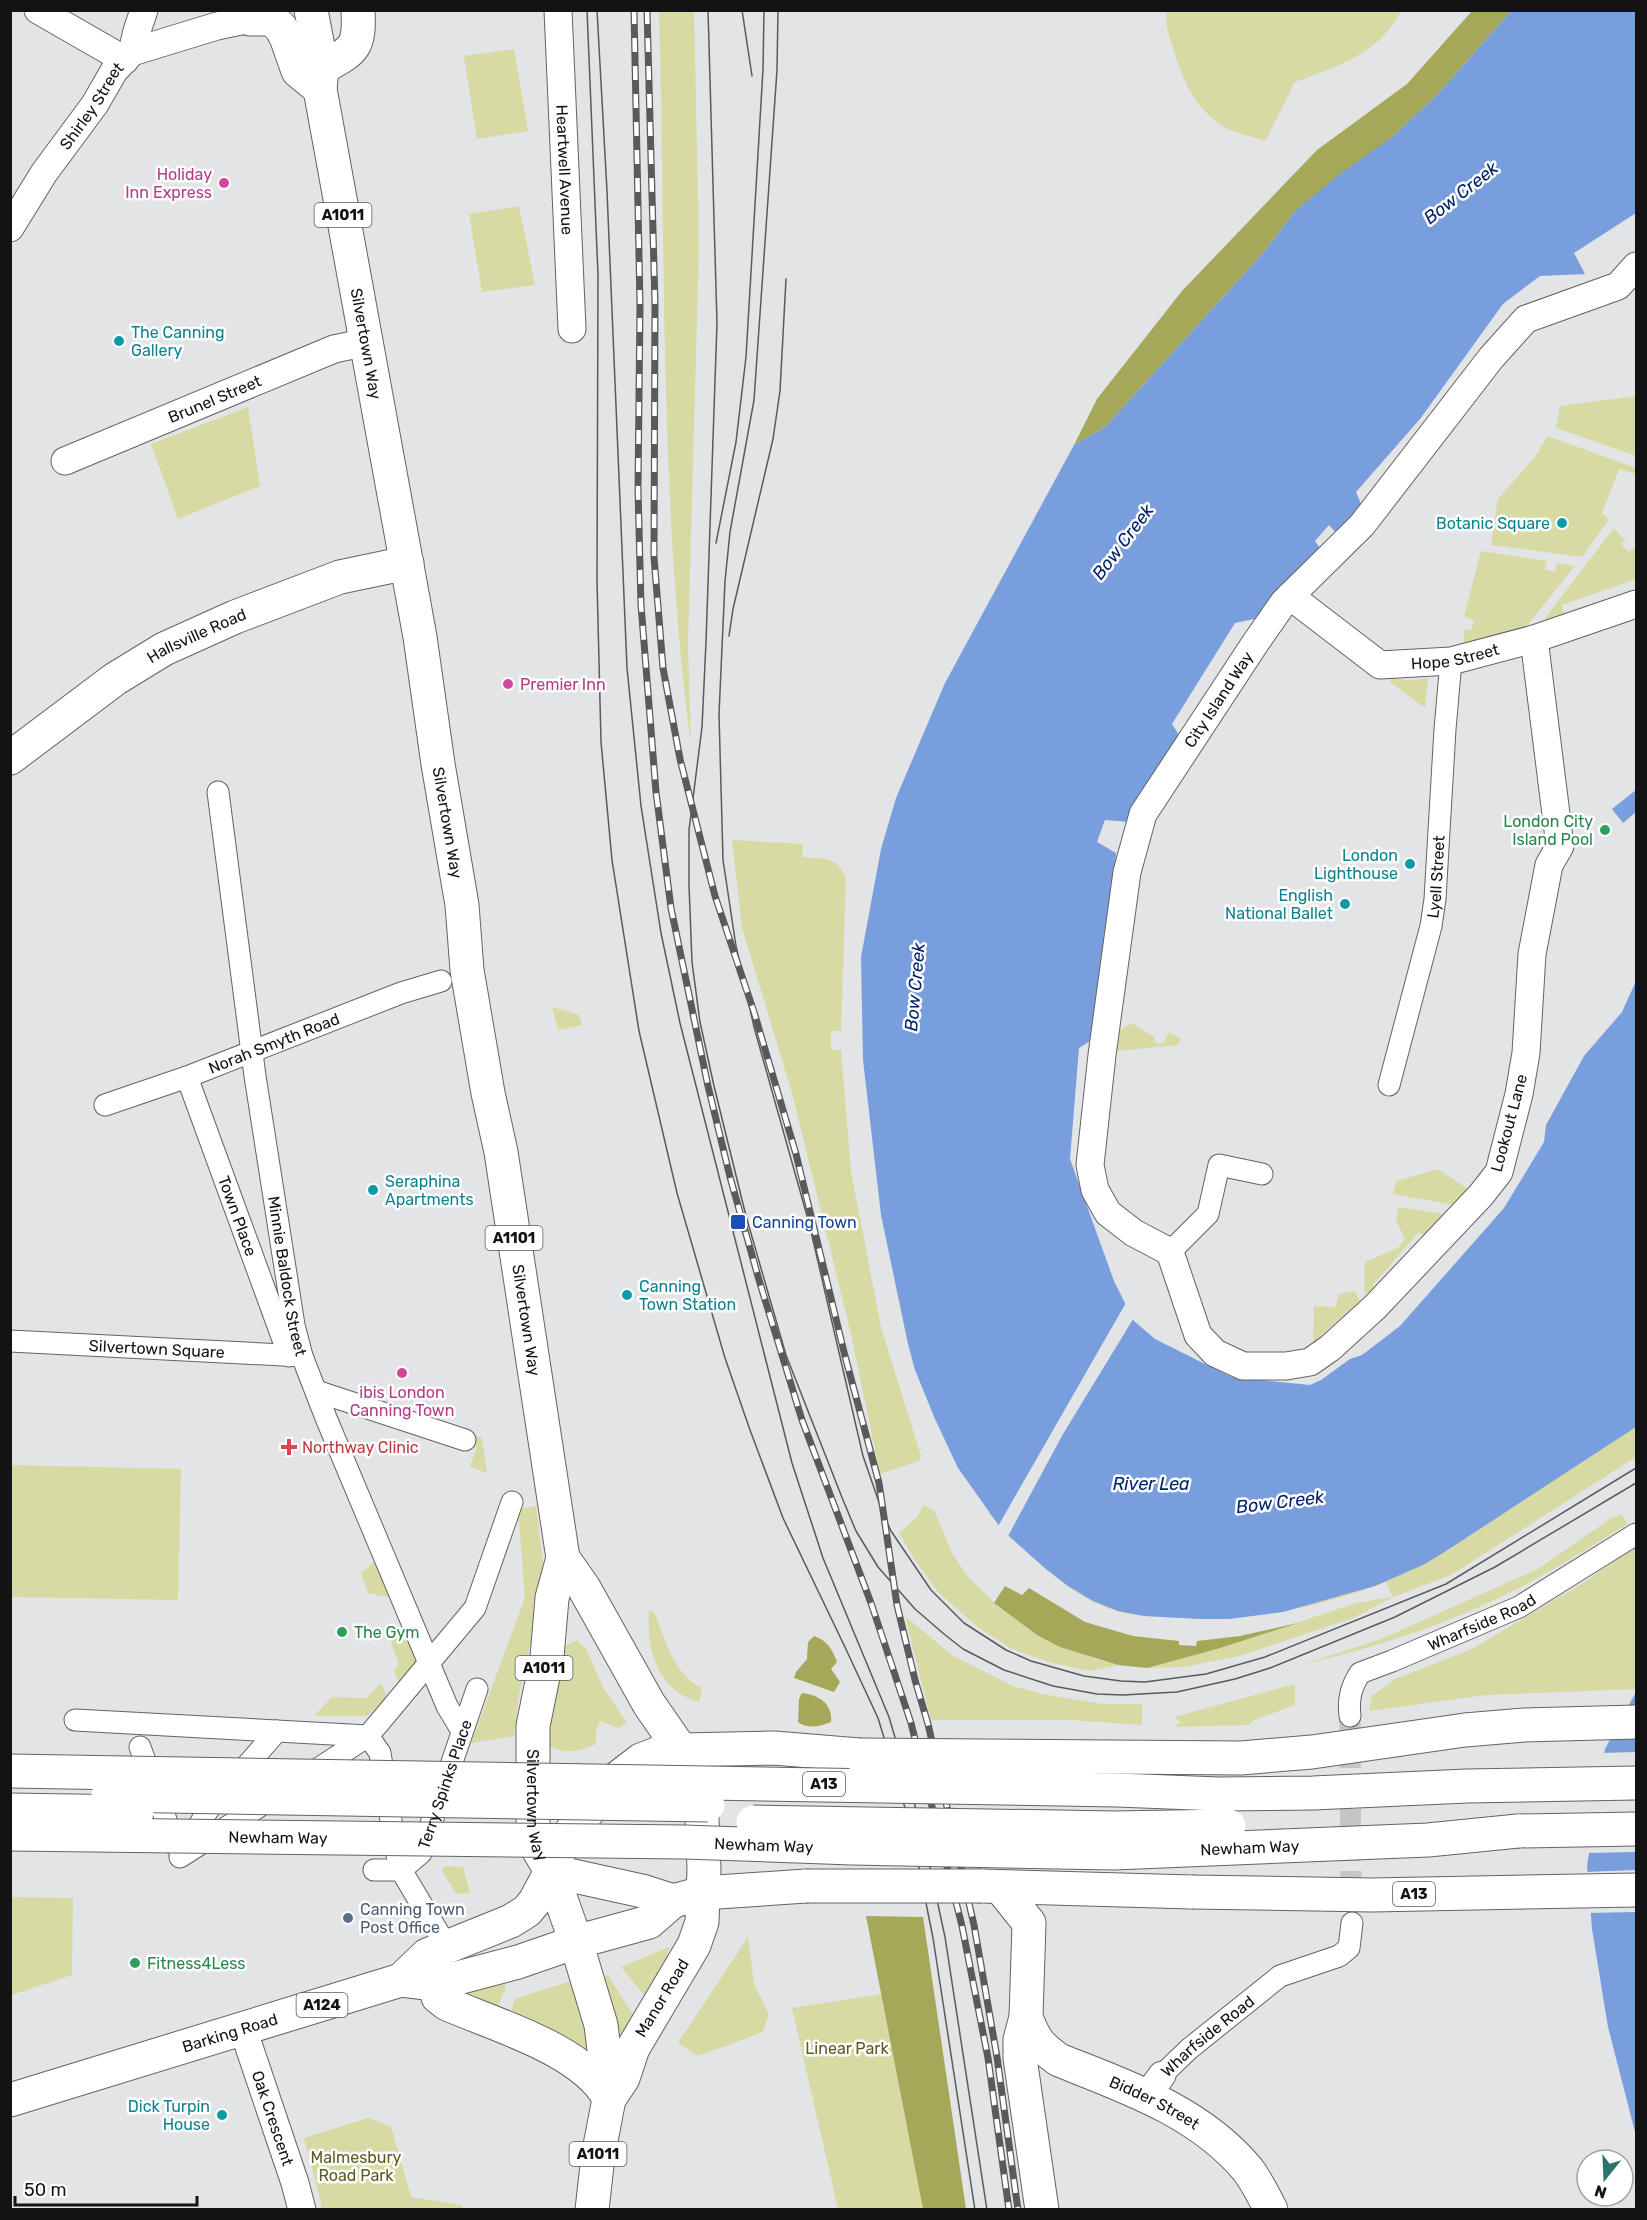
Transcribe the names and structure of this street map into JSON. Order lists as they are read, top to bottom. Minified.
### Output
{"streets":{"main road":["A1011","Silvertown Way","Hallsville Road","A1101","A13","Newham Way","Manor Road","A124","Barking Road","Bidder Street"],"street":["Shirley Street","Heartwell Avenue","Brunel Street","Hope Street","City Island Way","Lyell Street","Norah Smyth Road","Lookout Lane","Town Place","Minnie Baldock Street","Silvertown Square","Wharfside Road","Terry Spinks Place","Oak Crescent"]},"crossings":[["Shirley Street","Silvertown Way"],["Silvertown Way","Brunel Street"],["Silvertown Way","Hallsville Road"],["Silvertown Way","A13"],["Silvertown Way","Manor Road"],["Silvertown Way","A124"],["Silvertown Way","Barking Road"],["Hope Street","City Island Way"],["Hope Street","Lyell Street"],["Hope Street","Lookout Lane"],["City Island Way","Lookout Lane"],["Norah Smyth Road","Town Place"],["Norah Smyth Road","Minnie Baldock Street"],["Town Place","Minnie Baldock Street"],["Town Place","Silvertown Square"],["Minnie Baldock Street","Silvertown Square"],["Minnie Baldock Street","Terry Spinks Place"],["Wharfside Road","Bidder Street"],["A13","Manor Road"],["A13","A124"],["A13","Barking Road"],["Manor Road","A124"],["Manor Road","Barking Road"],["A124","Barking Road"],["Barking Road","Oak Crescent"]],"water":["Bow Creek","River Lea"],"parks":["Linear Park","Malmesbury Road Park"],"places":{"other":["Holiday Inn Express","The Canning Gallery","Botanic Square","Premier Inn","London City Island Pool","London Lighthouse","English National Ballet","Seraphina Apartments","Canning Town Station","ibis London Canning Town","The Gym","Canning Town Post Office","Fitness4Less","Dick Turpin House"],"transit":["Canning Town"],"health":["Northway Clinic"]},"scale_bar":"50 m","north":"bottom"}
